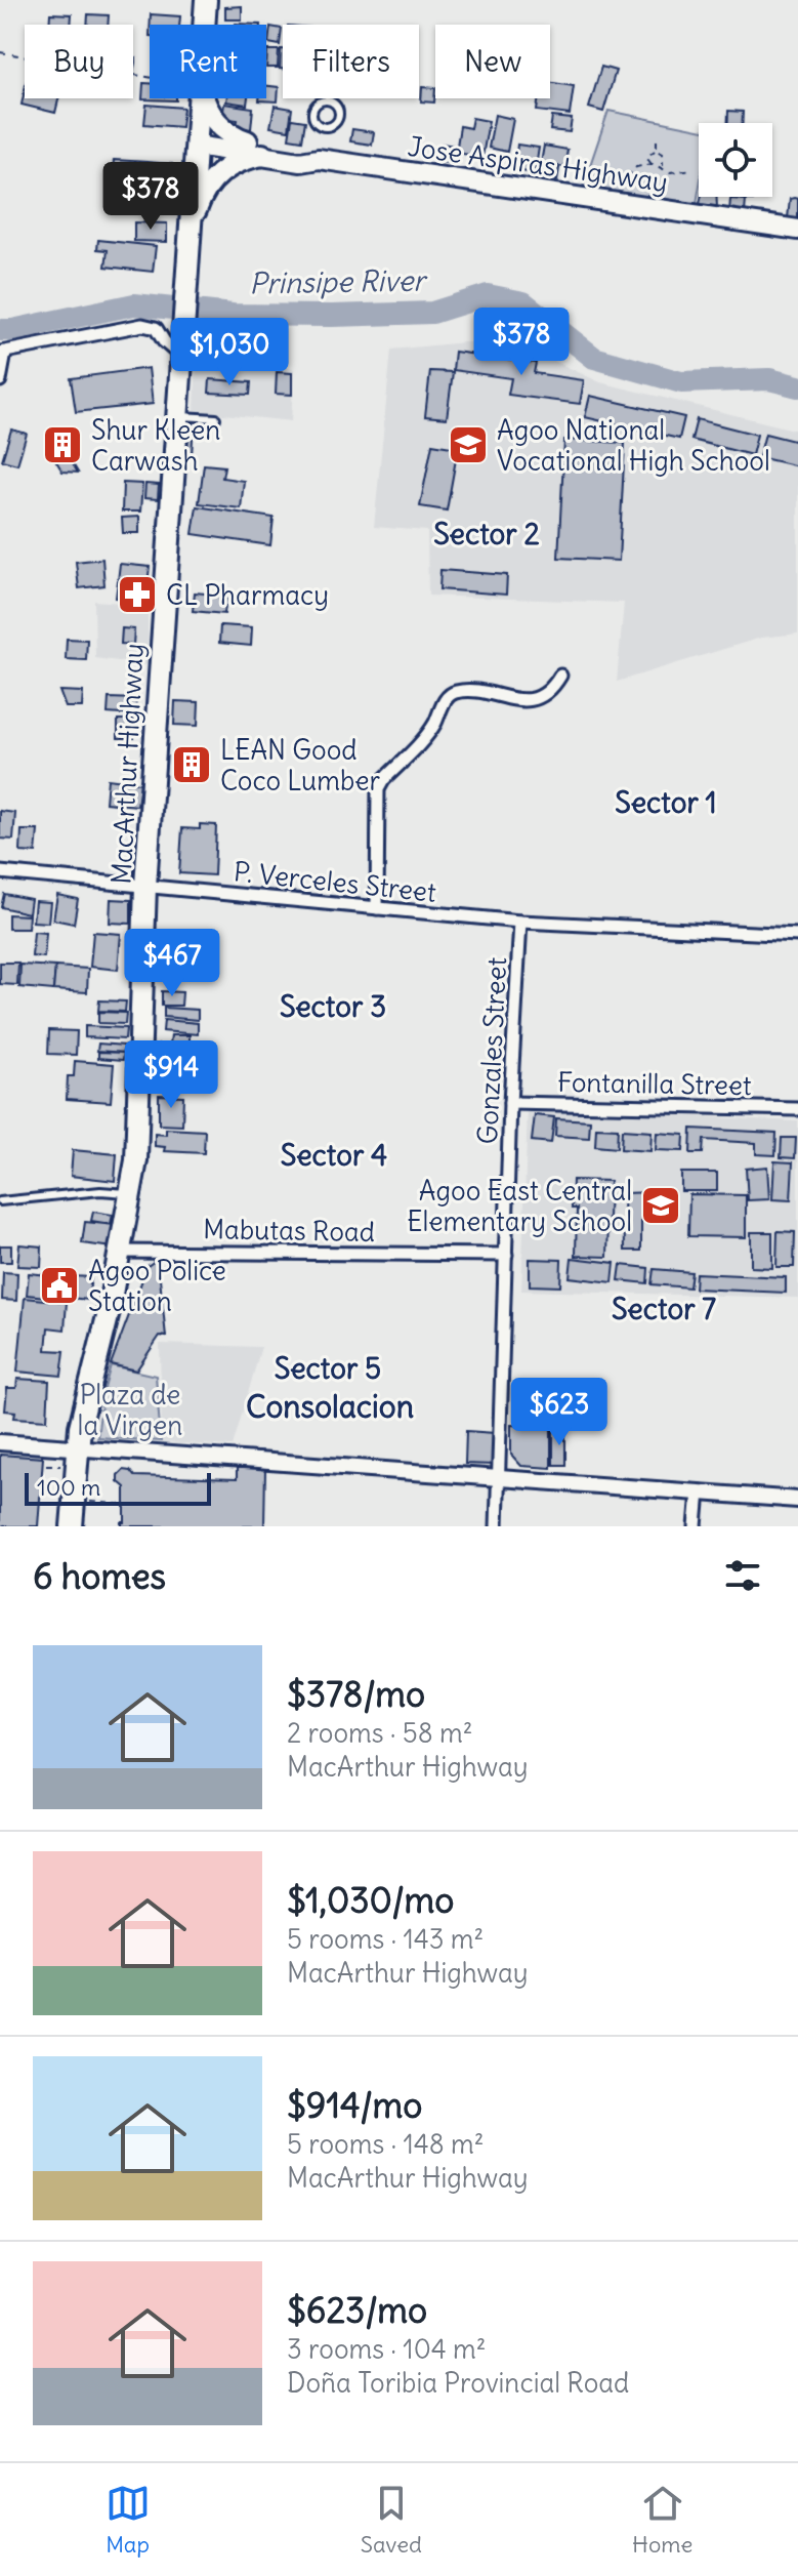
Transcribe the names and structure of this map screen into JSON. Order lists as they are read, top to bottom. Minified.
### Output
{"streets":{"highway":["MacArthur Highway"],"main road":["Jose Aspiras Highway"],"street":["P. Verceles Street","Gonzales Street","Fontanilla Street","Mabutas Road"]},"crossings":[["Jose Aspiras Highway","MacArthur Highway"],["MacArthur Highway","P. Verceles Street"],["MacArthur Highway","Mabutas Road"],["P. Verceles Street","Gonzales Street"],["Gonzales Street","Fontanilla Street"],["Gonzales Street","Mabutas Road"]],"districts":["Sector 2","Sector 1","Sector 3","Sector 4","Sector 7","Sector 5","Consolacion"],"water":["Prinsipe River"],"parks":["Plaza de la Virgen"],"places":{"building":["Shur Kleen Carwash","LEAN Good Coco Lumber"],"school or university":["Agoo National Vocational High School","Agoo East Central Elementary School"],"pharmacy":["CL Pharmacy"],"public building":["Agoo Police Station"]},"scale_bar":"100 m","page":{"chip":["Buy","Rent","Filters","New"],"price":["$378","$378","$1,030","$467","$914","$623"],"scale":"100 m","heading":"6 homes","list":[{"name":"$378/mo","note":"2 rooms · 58 m² · MacArthur Highway"},{"name":"$1,030/mo","note":"5 rooms · 143 m² · MacArthur Highway"},{"name":"$914/mo","note":"5 rooms · 148 m² · MacArthur Highway"},{"name":"$623/mo","note":"3 rooms · 104 m² · Doña Toribia Provincial Road"}],"tabs":["Map","Saved","Home"]}}
